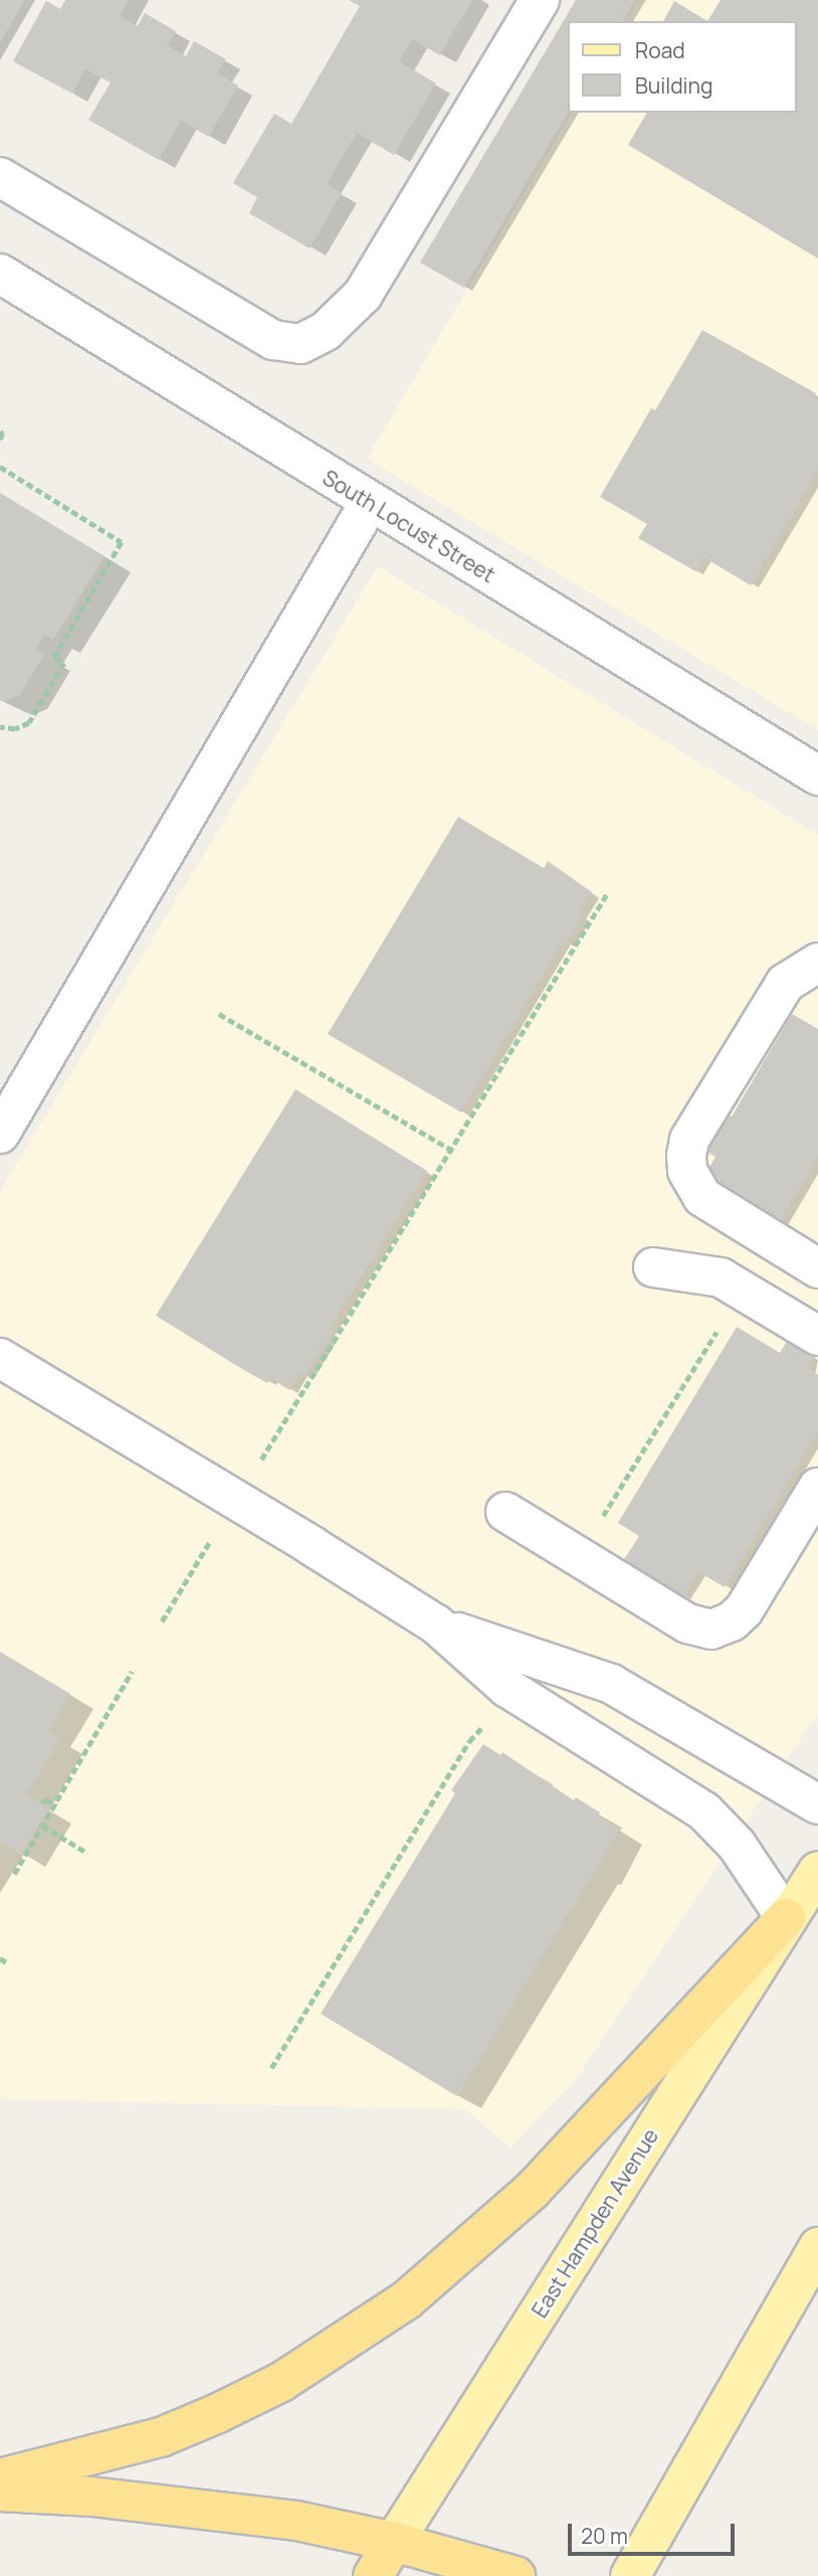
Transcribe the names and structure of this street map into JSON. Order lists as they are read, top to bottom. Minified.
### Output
{"streets":{"highway":["East Hampden Avenue"],"street":["South Locust Street"]},"legend":["Road","Building"],"scale_bar":"20 m"}
